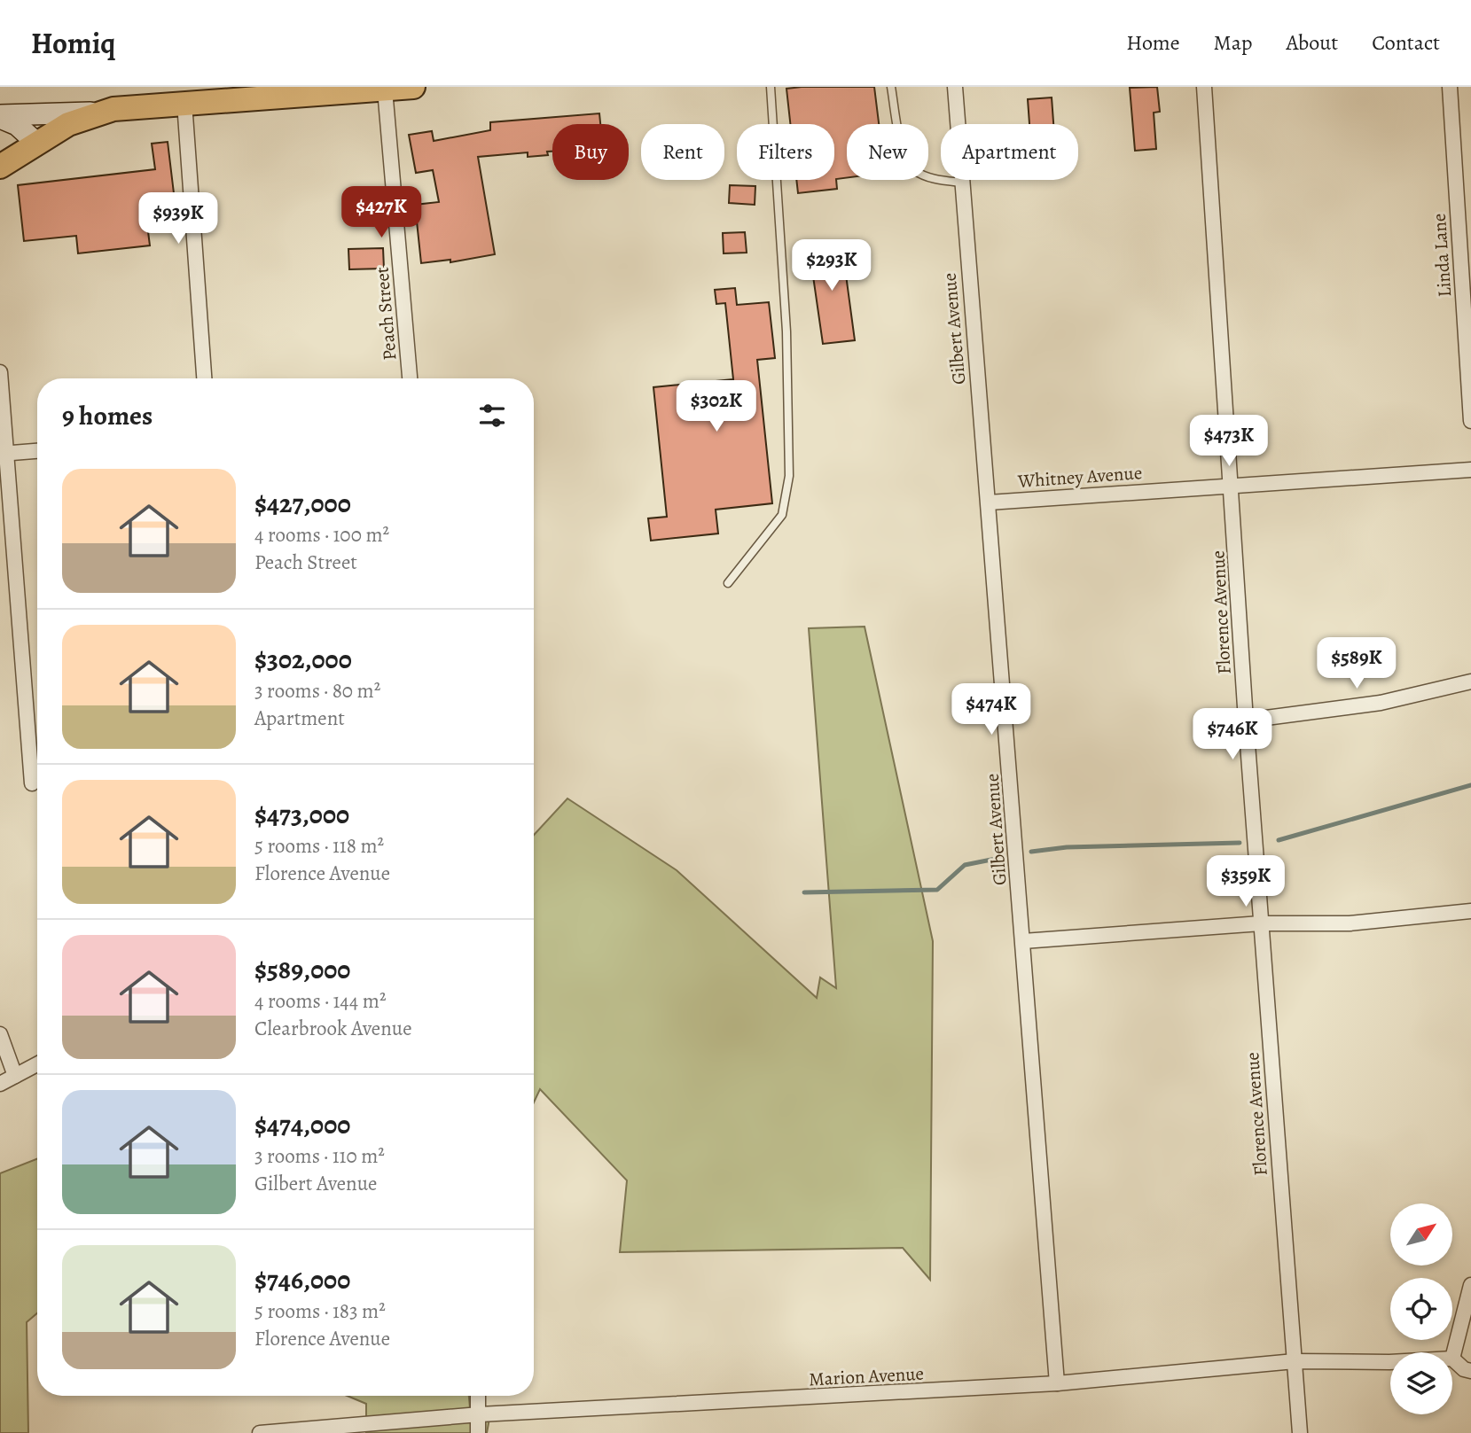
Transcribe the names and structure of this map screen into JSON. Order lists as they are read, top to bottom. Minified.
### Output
{"streets":{"street":["Linda Lane","Peach Street","Gilbert Avenue","Whitney Avenue","Florence Avenue","Marion Avenue"]},"crossings":[["Gilbert Avenue","Whitney Avenue"],["Gilbert Avenue","Marion Avenue"],["Whitney Avenue","Florence Avenue"],["Florence Avenue","Marion Avenue"]],"north":"top right","page":{"header":"Homiq","nav":["Home","Map","About","Contact"],"chip":["Buy","Rent","Filters","New","Apartment"],"price":["$427K","$939K","$293K","$302K","$473K","$589K","$474K","$746K","$359K"],"heading":"9 homes","list":[{"name":"$427,000","note":"4 rooms · 100 m² · Peach Street"},{"name":"$302,000","note":"3 rooms · 80 m² · Apartment"},{"name":"$473,000","note":"5 rooms · 118 m² · Florence Avenue"},{"name":"$589,000","note":"4 rooms · 144 m² · Clearbrook Avenue"},{"name":"$474,000","note":"3 rooms · 110 m² · Gilbert Avenue"},{"name":"$746,000","note":"5 rooms · 183 m² · Florence Avenue"}]}}
